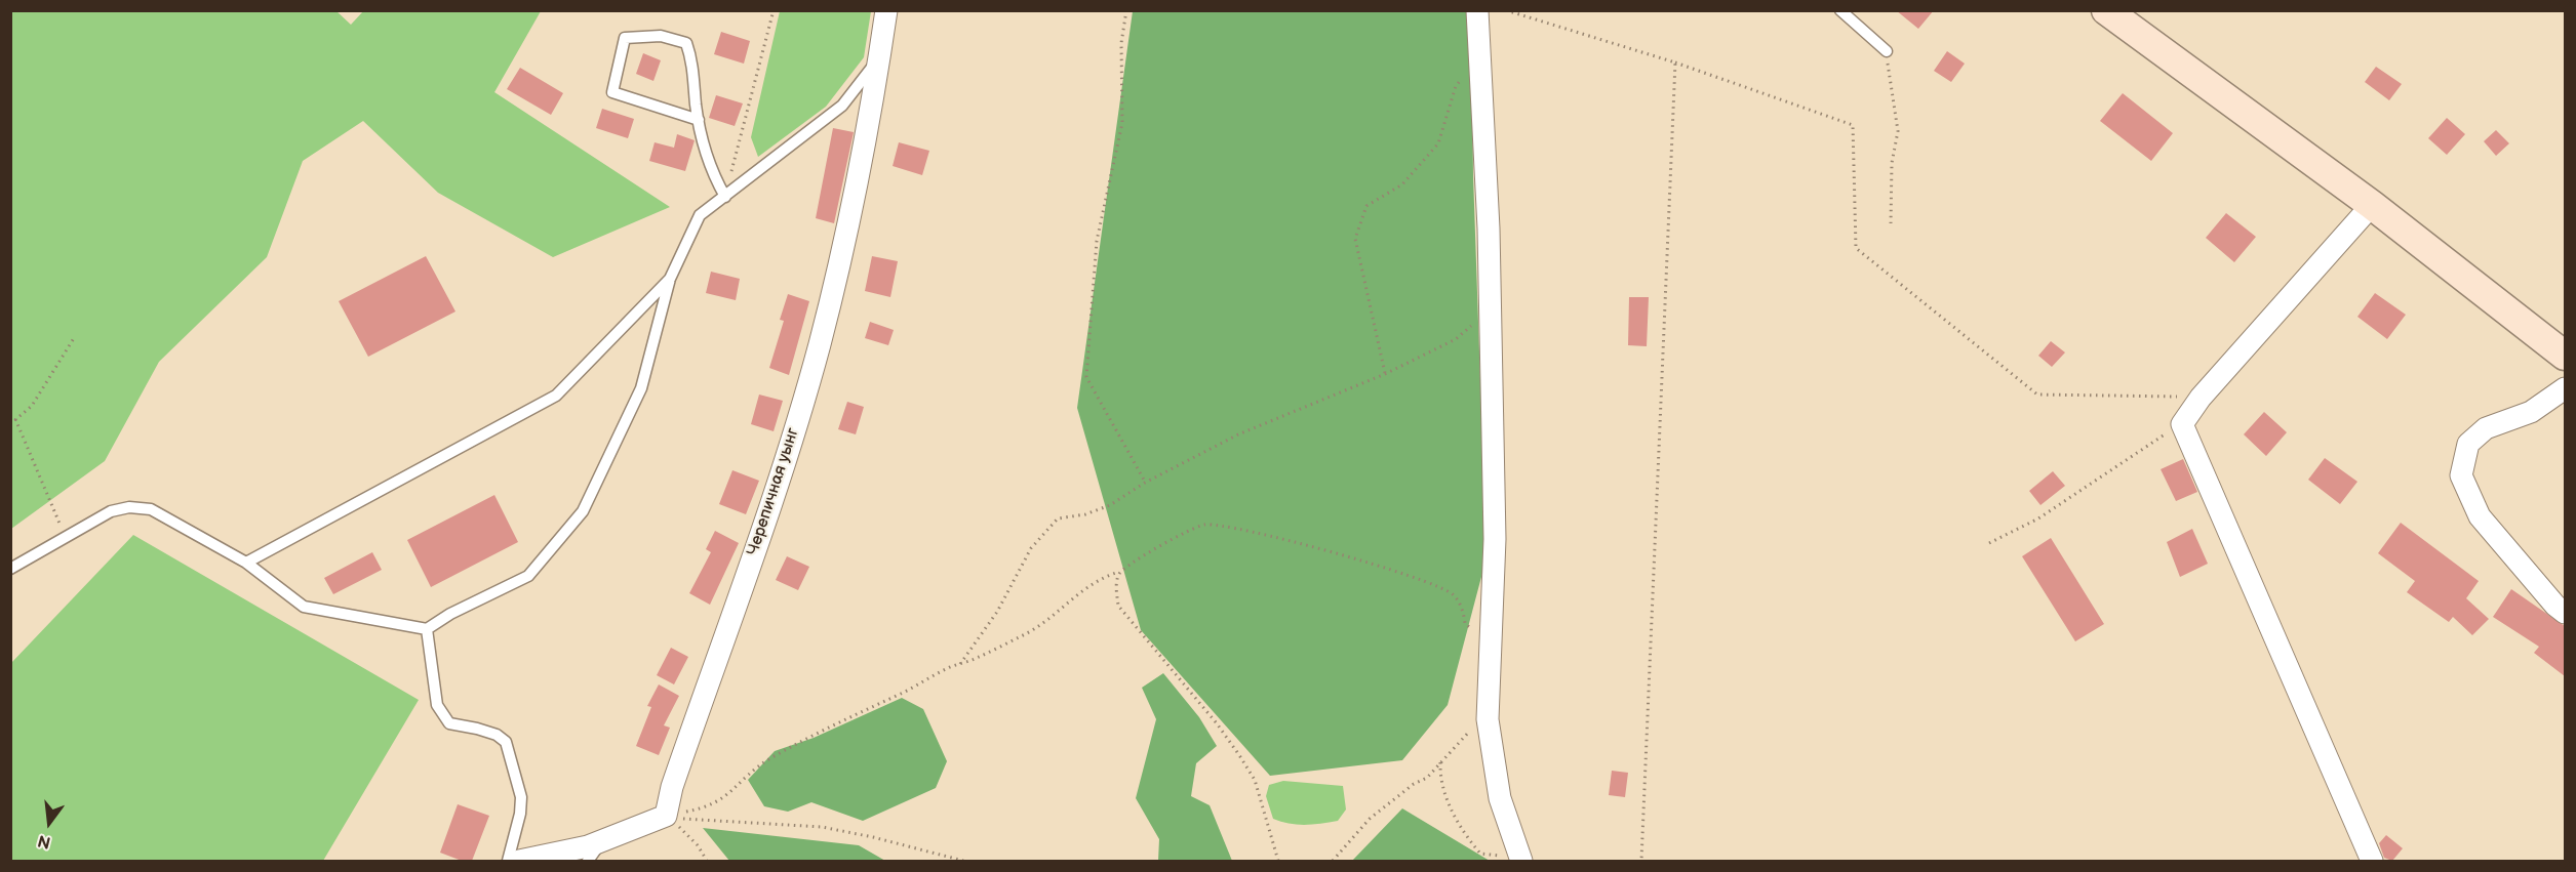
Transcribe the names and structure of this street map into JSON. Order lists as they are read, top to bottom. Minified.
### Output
{"streets":{"street":["Черепичная уынг"]},"north":"bottom"}
